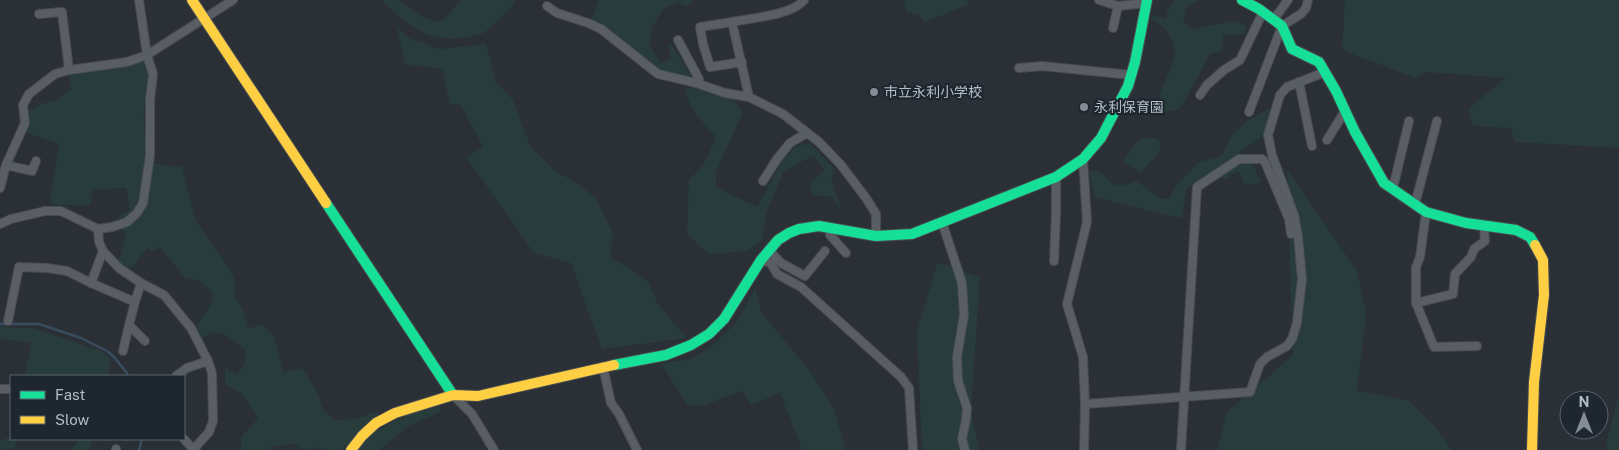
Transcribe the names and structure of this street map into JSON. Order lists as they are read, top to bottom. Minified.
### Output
{"places":["市立永利小学校","永利保育園"],"legend":["Fast","Slow"],"north":"top"}
